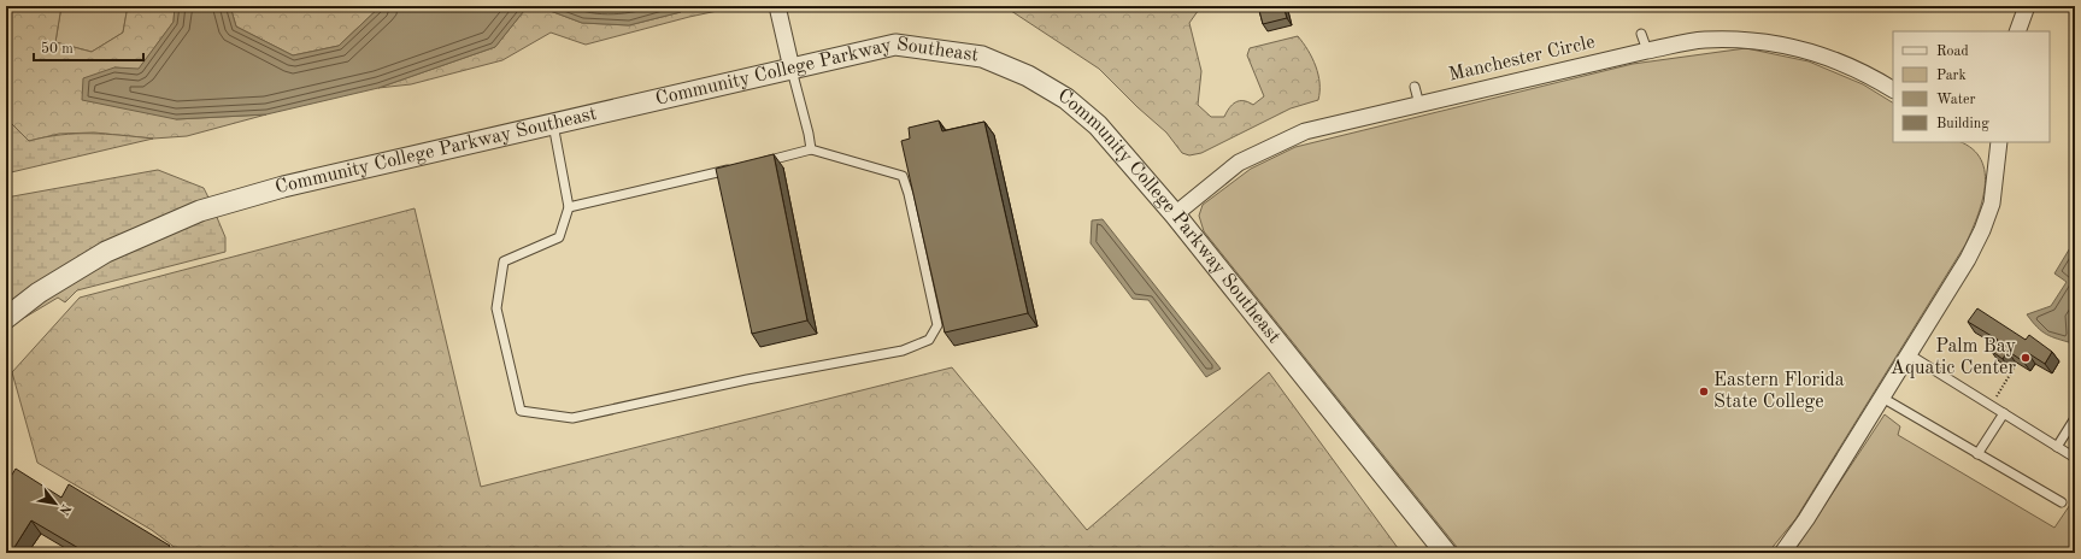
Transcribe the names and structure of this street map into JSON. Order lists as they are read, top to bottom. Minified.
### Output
{"streets":{"street":["Manchester Circle","Community College Parkway Southeast"]},"crossings":[["Manchester Circle","Community College Parkway Southeast"]],"places":["Palm Bay Aquatic Center","Eastern Florida State College"],"legend":["Road","Park","Water","Building"],"scale_bar":"50 m","north":"bottom right"}
